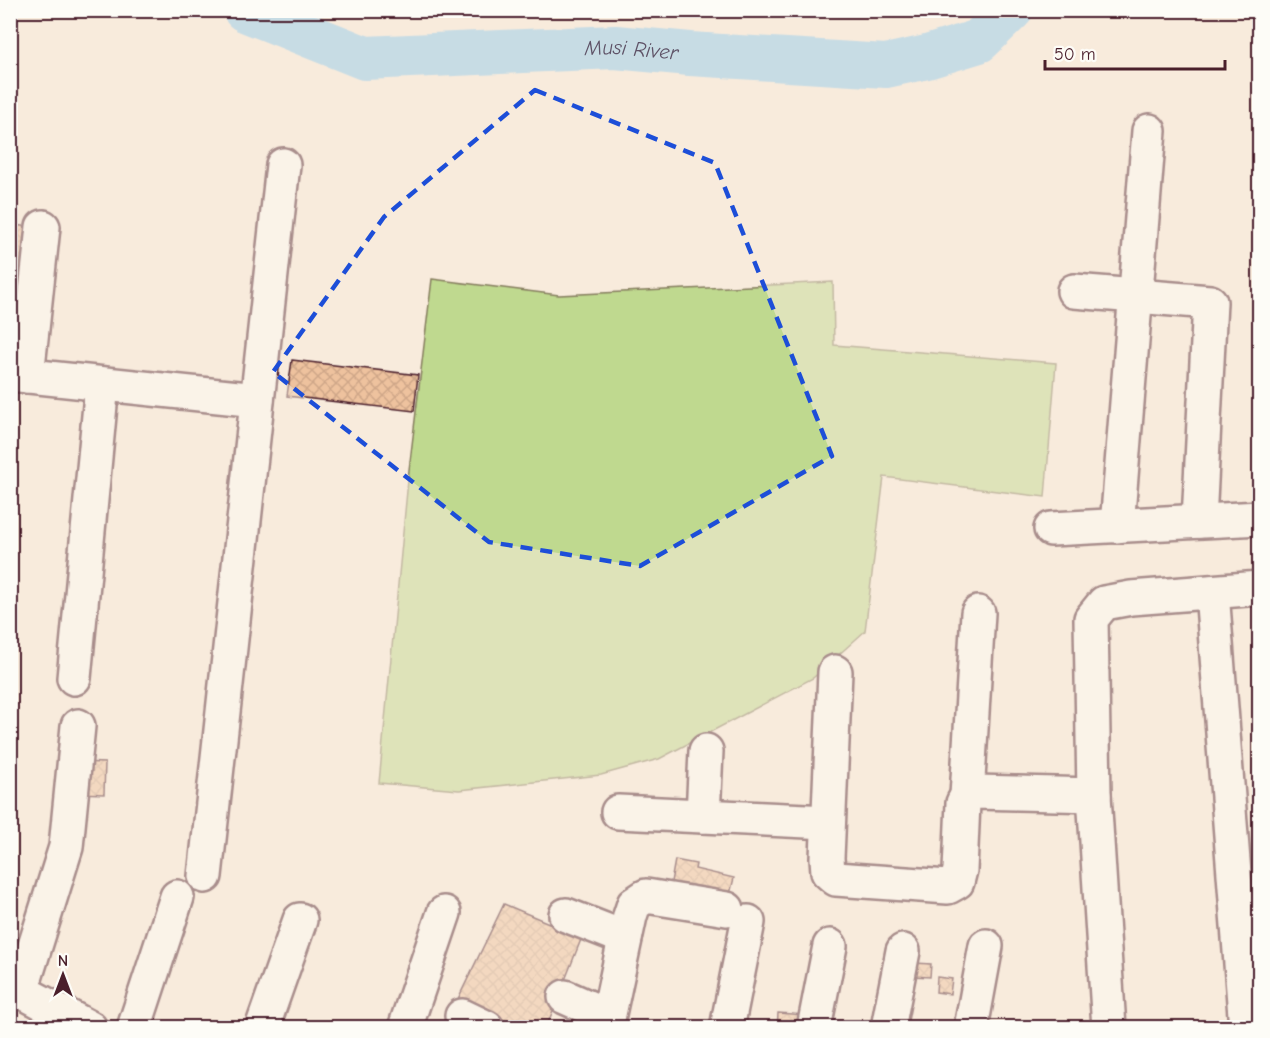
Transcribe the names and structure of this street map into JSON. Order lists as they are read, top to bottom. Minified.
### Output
{"water":["Musi River"],"scale_bar":"50 m","north":"top"}
